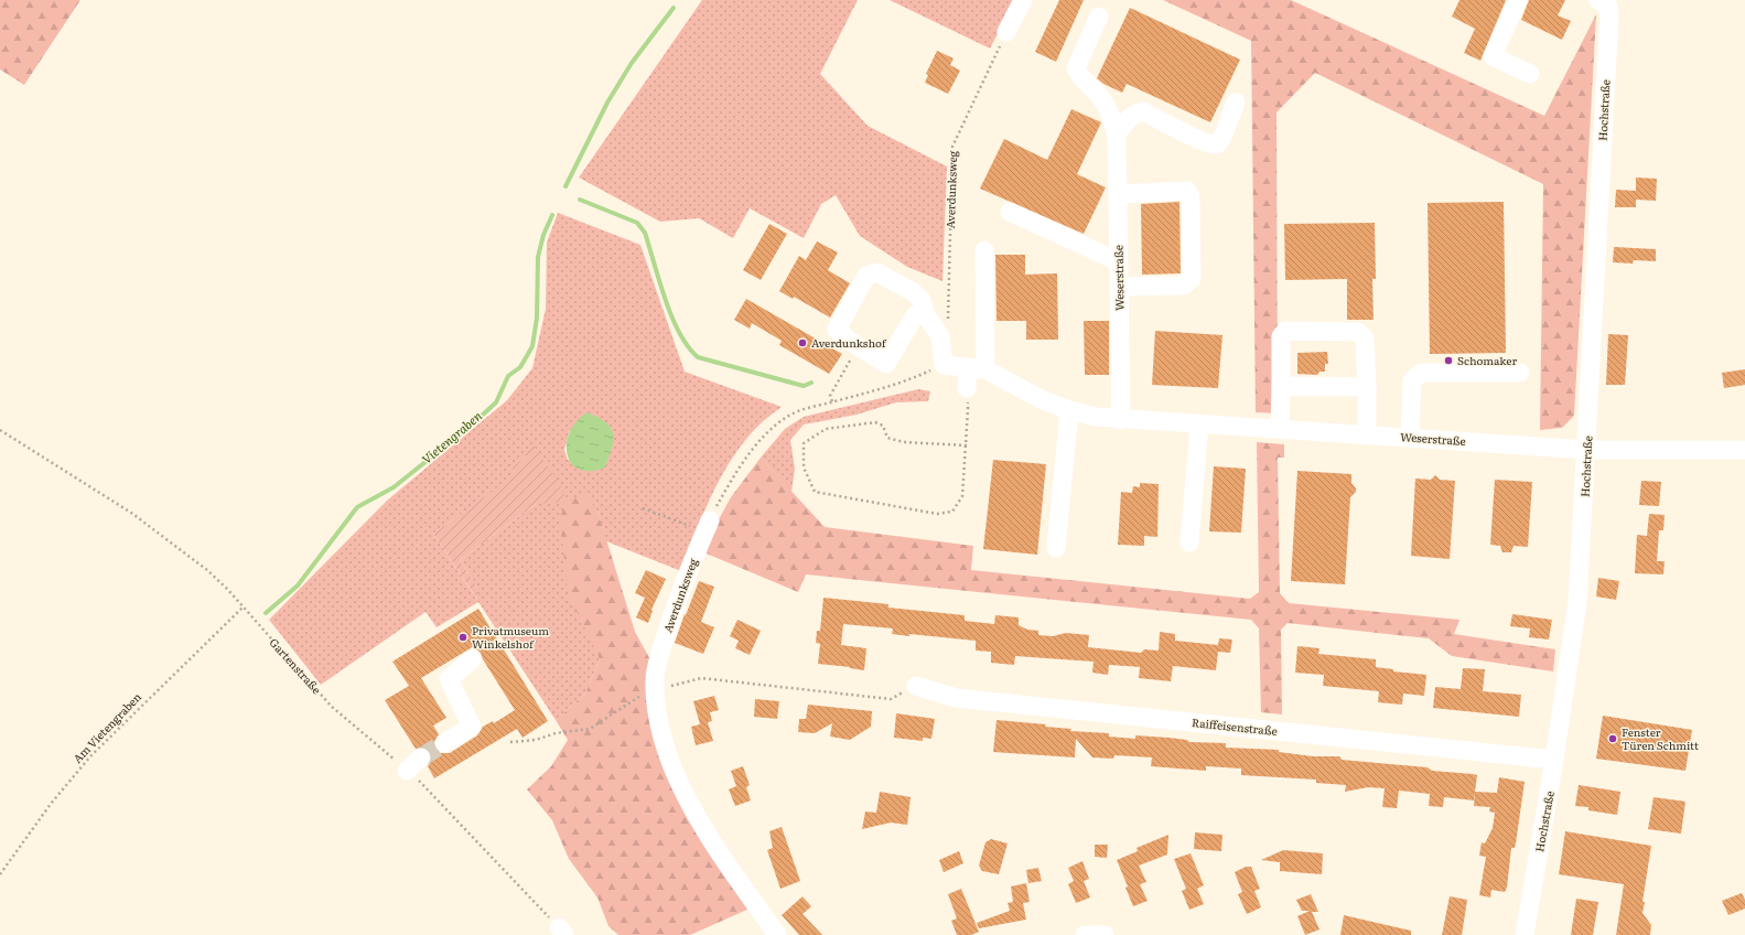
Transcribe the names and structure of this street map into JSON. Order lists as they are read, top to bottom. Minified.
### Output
{"streets":{"street":["Hochstraße","Averdunksweg","Weserstraße","Raiffeisenstraße"],"path":["Gartenstraße","Am Vietengraben"]},"crossings":[["Hochstraße","Weserstraße"],["Hochstraße","Raiffeisenstraße"],["Gartenstraße","Am Vietengraben"]],"water":["Vietengraben"],"places":["Averdunkshof","Schomaker","Privatmuseum Winkelshof","Fenster Türen Schmitt"]}
